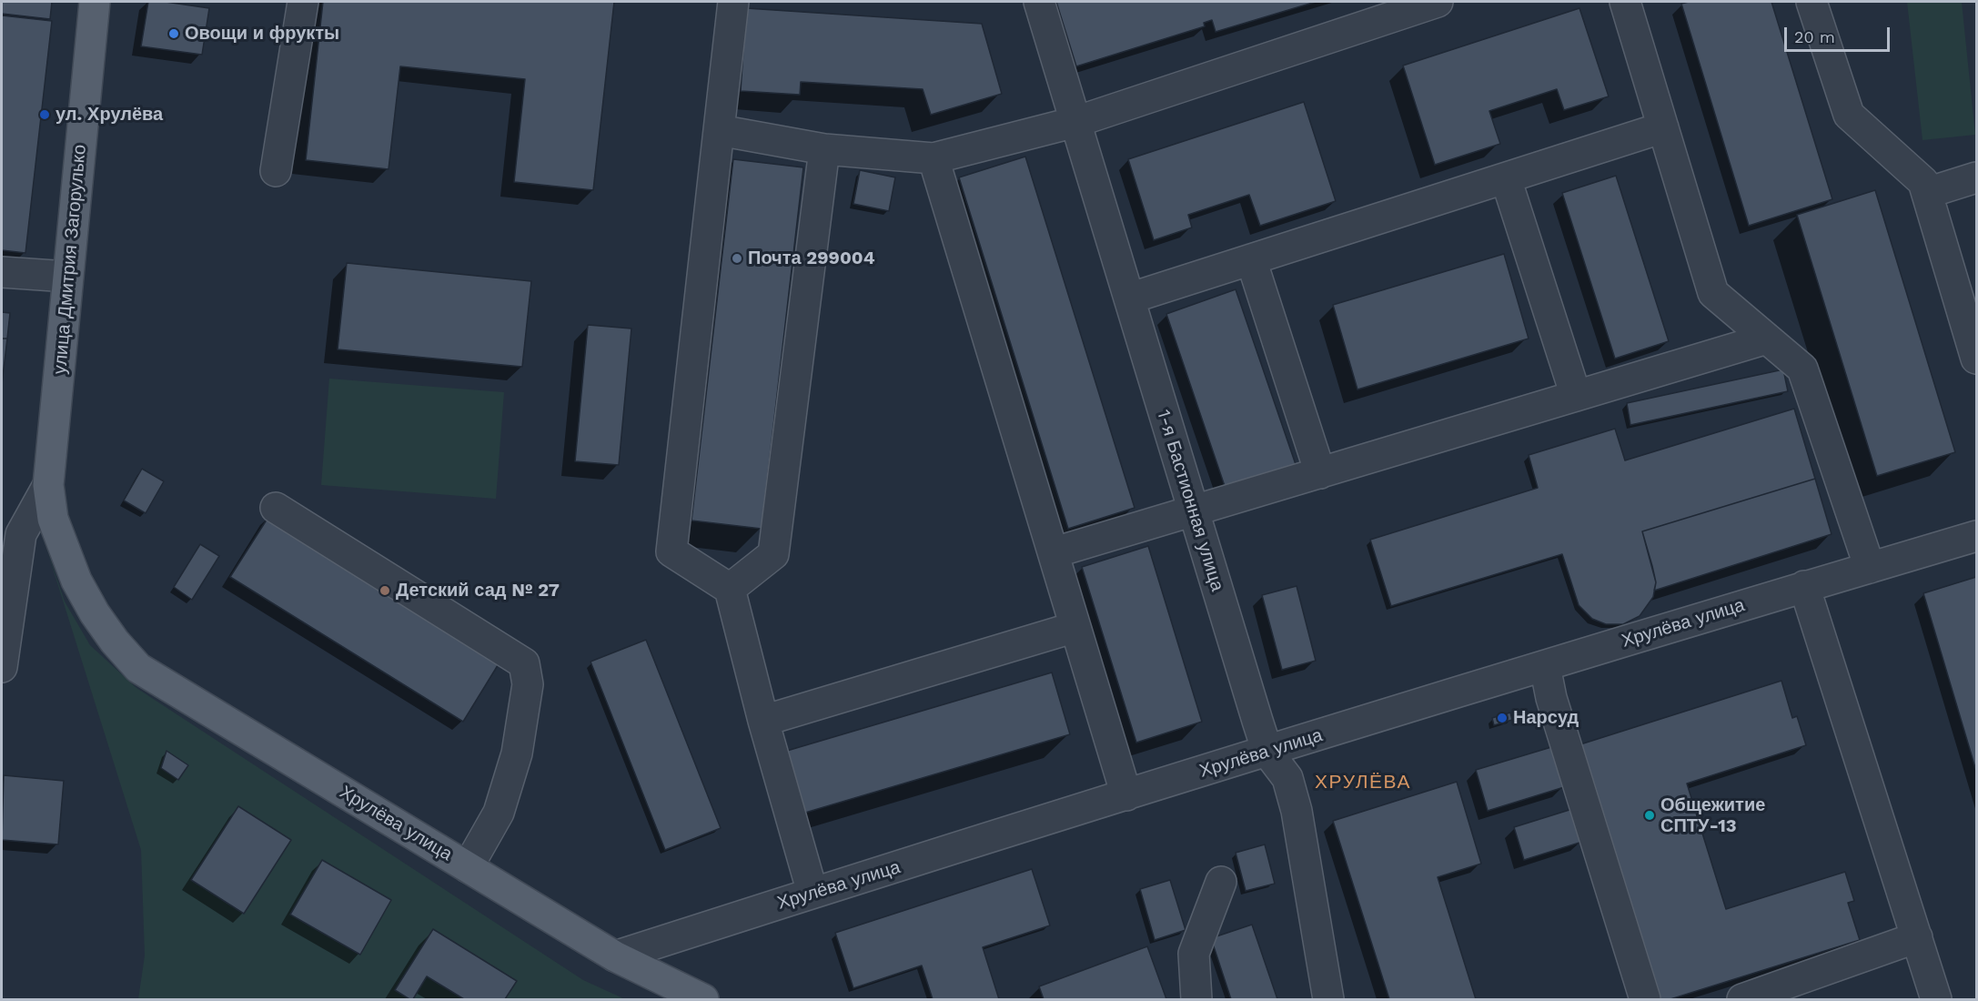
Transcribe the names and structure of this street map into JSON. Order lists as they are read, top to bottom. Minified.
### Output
{"streets":{"main road":["улица Дмитрия Загорулько","Хрулёва улица"],"street":["1-я Бастионная улица"]},"crossings":[["улица Дмитрия Загорулько","Хрулёва улица"],["1-я Бастионная улица","Хрулёва улица"]],"districts":["ХРУЛЁВА"],"places":["Овощи и фрукты","ул. Хрулёва","Почта 299004","Детский сад № 27","Нарсуд","Общежитие СПТУ-13"],"scale_bar":"20 m"}
